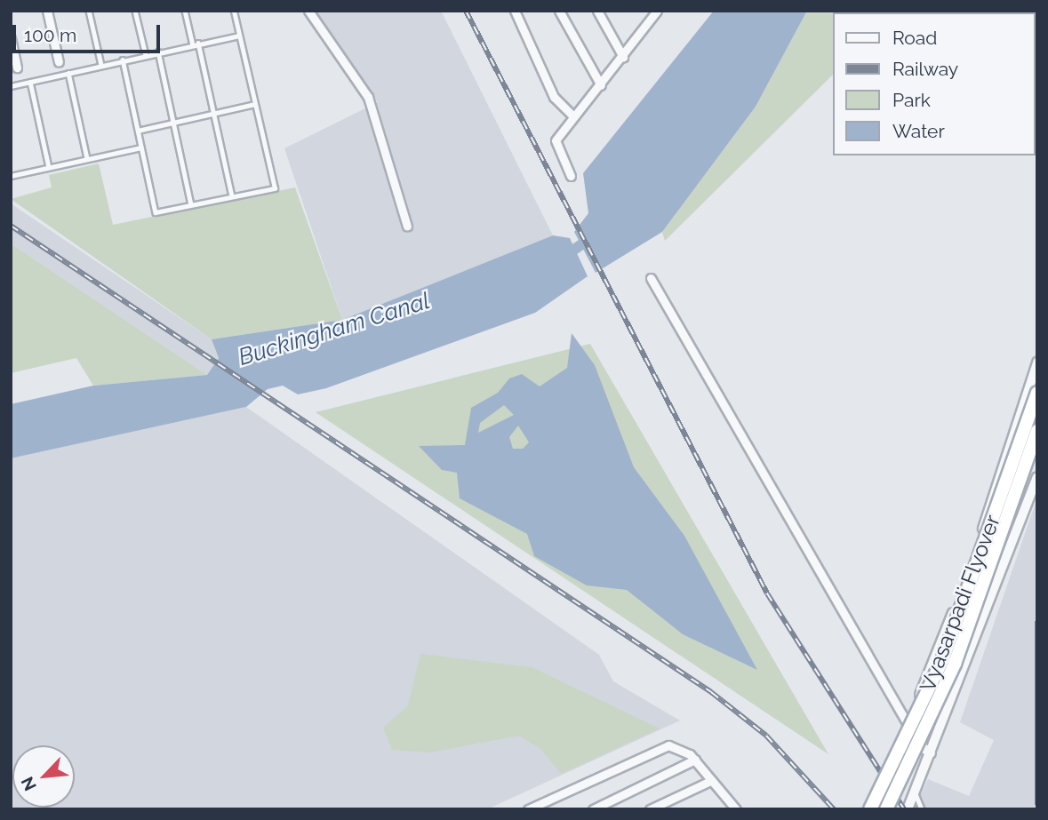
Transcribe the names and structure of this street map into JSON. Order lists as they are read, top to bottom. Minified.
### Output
{"streets":{"main road":["Vyasarpadi Flyover"]},"water":["Buckingham Canal"],"legend":["Road","Railway","Park","Water"],"scale_bar":"100 m","north":"bottom left"}
